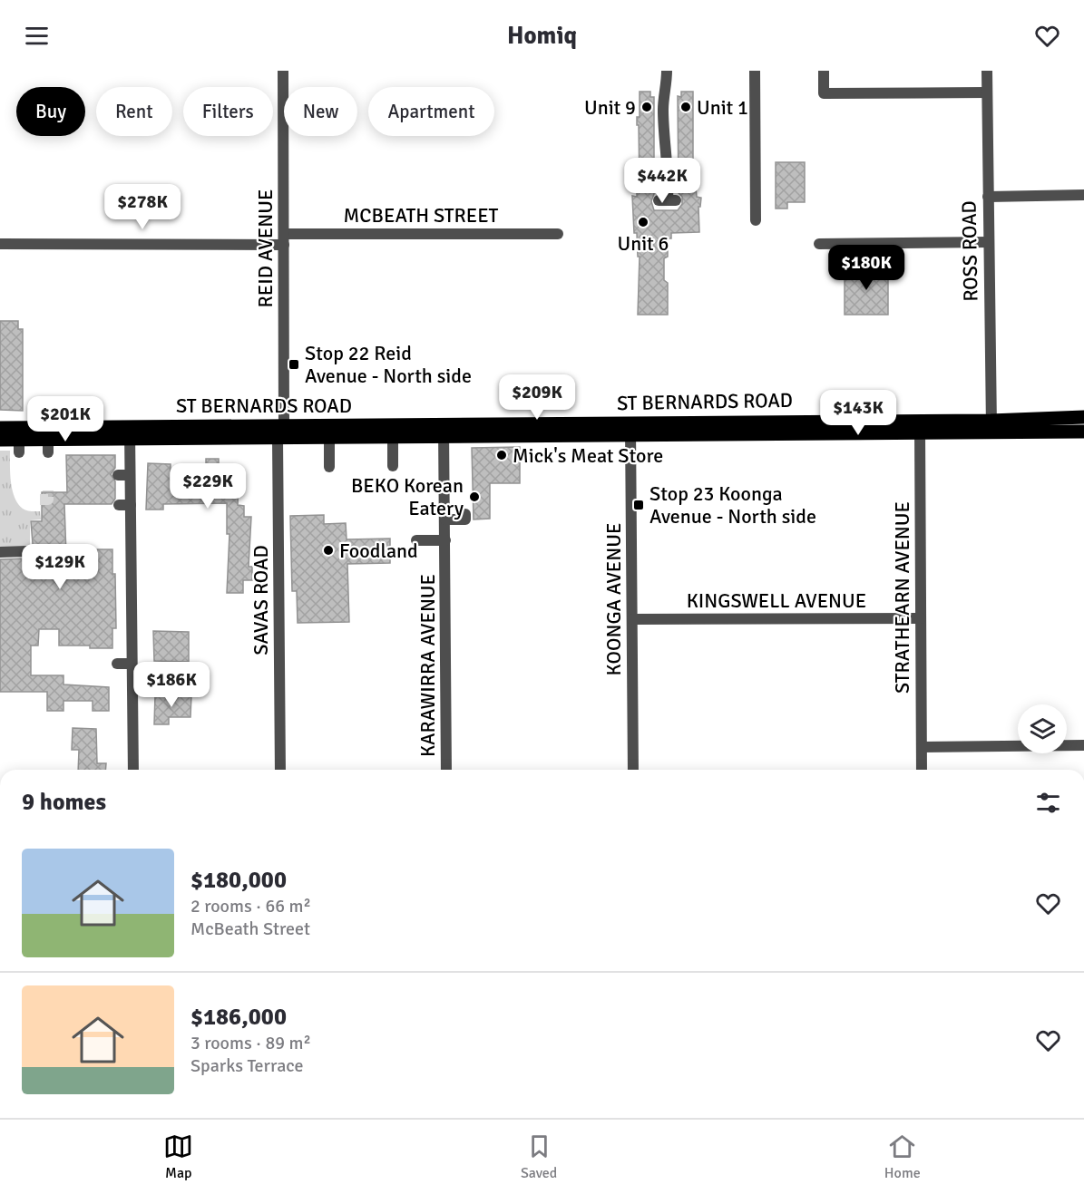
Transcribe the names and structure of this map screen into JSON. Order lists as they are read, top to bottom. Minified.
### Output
{"streets":{"main road":["ST BERNARDS ROAD"],"street":["MCBEATH STREET","REID AVENUE","ROSS ROAD","STRATHEARN AVENUE","KOONGA AVENUE","SAVAS ROAD","KINGSWELL AVENUE","KARAWIRRA AVENUE"]},"crossings":[["MCBEATH STREET","REID AVENUE"],["REID AVENUE","ST BERNARDS ROAD"],["REID AVENUE","SAVAS ROAD"],["ROSS ROAD","ST BERNARDS ROAD"],["ST BERNARDS ROAD","STRATHEARN AVENUE"],["ST BERNARDS ROAD","KOONGA AVENUE"],["ST BERNARDS ROAD","SAVAS ROAD"],["ST BERNARDS ROAD","KARAWIRRA AVENUE"],["STRATHEARN AVENUE","KINGSWELL AVENUE"],["KOONGA AVENUE","KINGSWELL AVENUE"]],"places":{"other":["Unit 9","Unit 1","Unit 6","Mick's Meat Store","BEKO Korean Eatery","Foodland"],"transit":["Stop 22 Reid Avenue - North side","Stop 23 Koonga Avenue - North side"]},"page":{"header":"Homiq","chip":["Buy","Rent","Filters","New","Apartment"],"price":["$442K","$278K","$180K","$209K","$143K","$201K","$229K","$129K","$186K"],"heading":"9 homes","list":[{"name":"$180,000","note":"2 rooms · 66 m² · McBeath Street"},{"name":"$186,000","note":"3 rooms · 89 m² · Sparks Terrace"}],"tabs":["Map","Saved","Home"]}}
